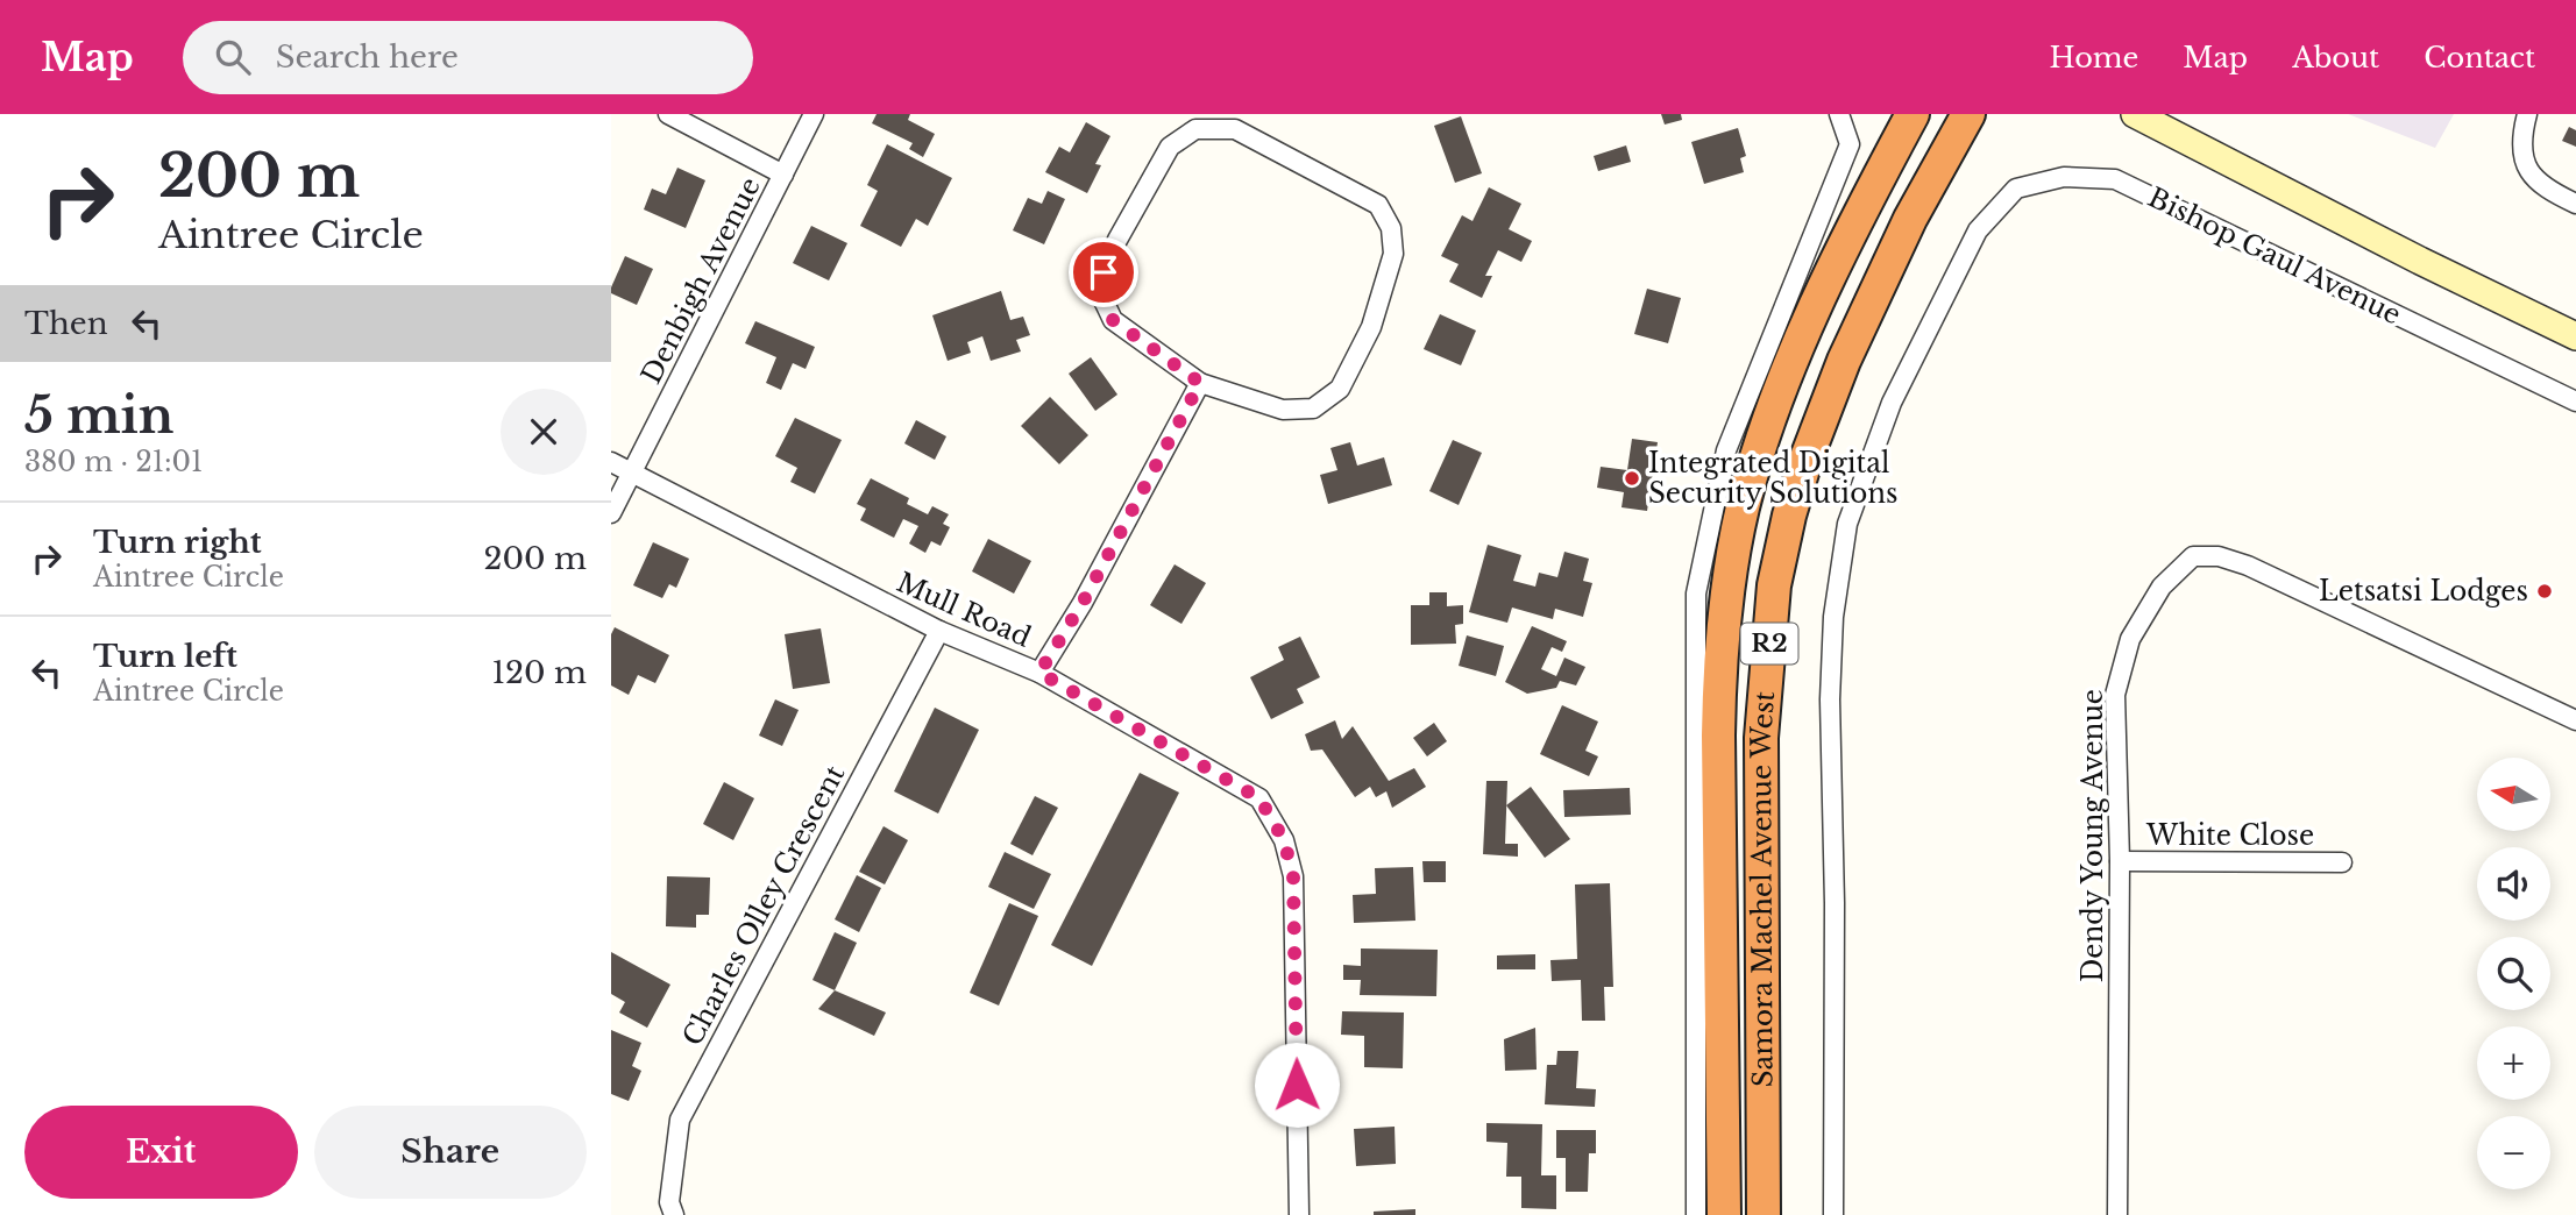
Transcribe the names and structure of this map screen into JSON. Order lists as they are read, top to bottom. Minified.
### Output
{"streets":{"highway":["R2","Samora Machel Avenue West"],"street":["Bishop Gaul Avenue","Denbigh Avenue","Mull Road","Dendy Young Avenue","White Close","Charles Olley Crescent"]},"crossings":[["Denbigh Avenue","Mull Road"],["Mull Road","Charles Olley Crescent"],["Dendy Young Avenue","White Close"]],"places":["Integrated Digital Security Solutions","Letsatsi Lodges"],"north":"left","page":{"header":"Map","search":"Search here","nav":["Home","Map","About","Contact"],"turn":["200 m","Aintree Circle"],"then":"Then","heading":["5 min","380 m · 21:01"],"list":[{"name":"Turn right","note":"Aintree Circle","value":"200 m"},{"name":"Turn left","note":"Aintree Circle","value":"120 m"}],"map_buttons":["+","−"],"buttons":["Exit","Share"]}}
